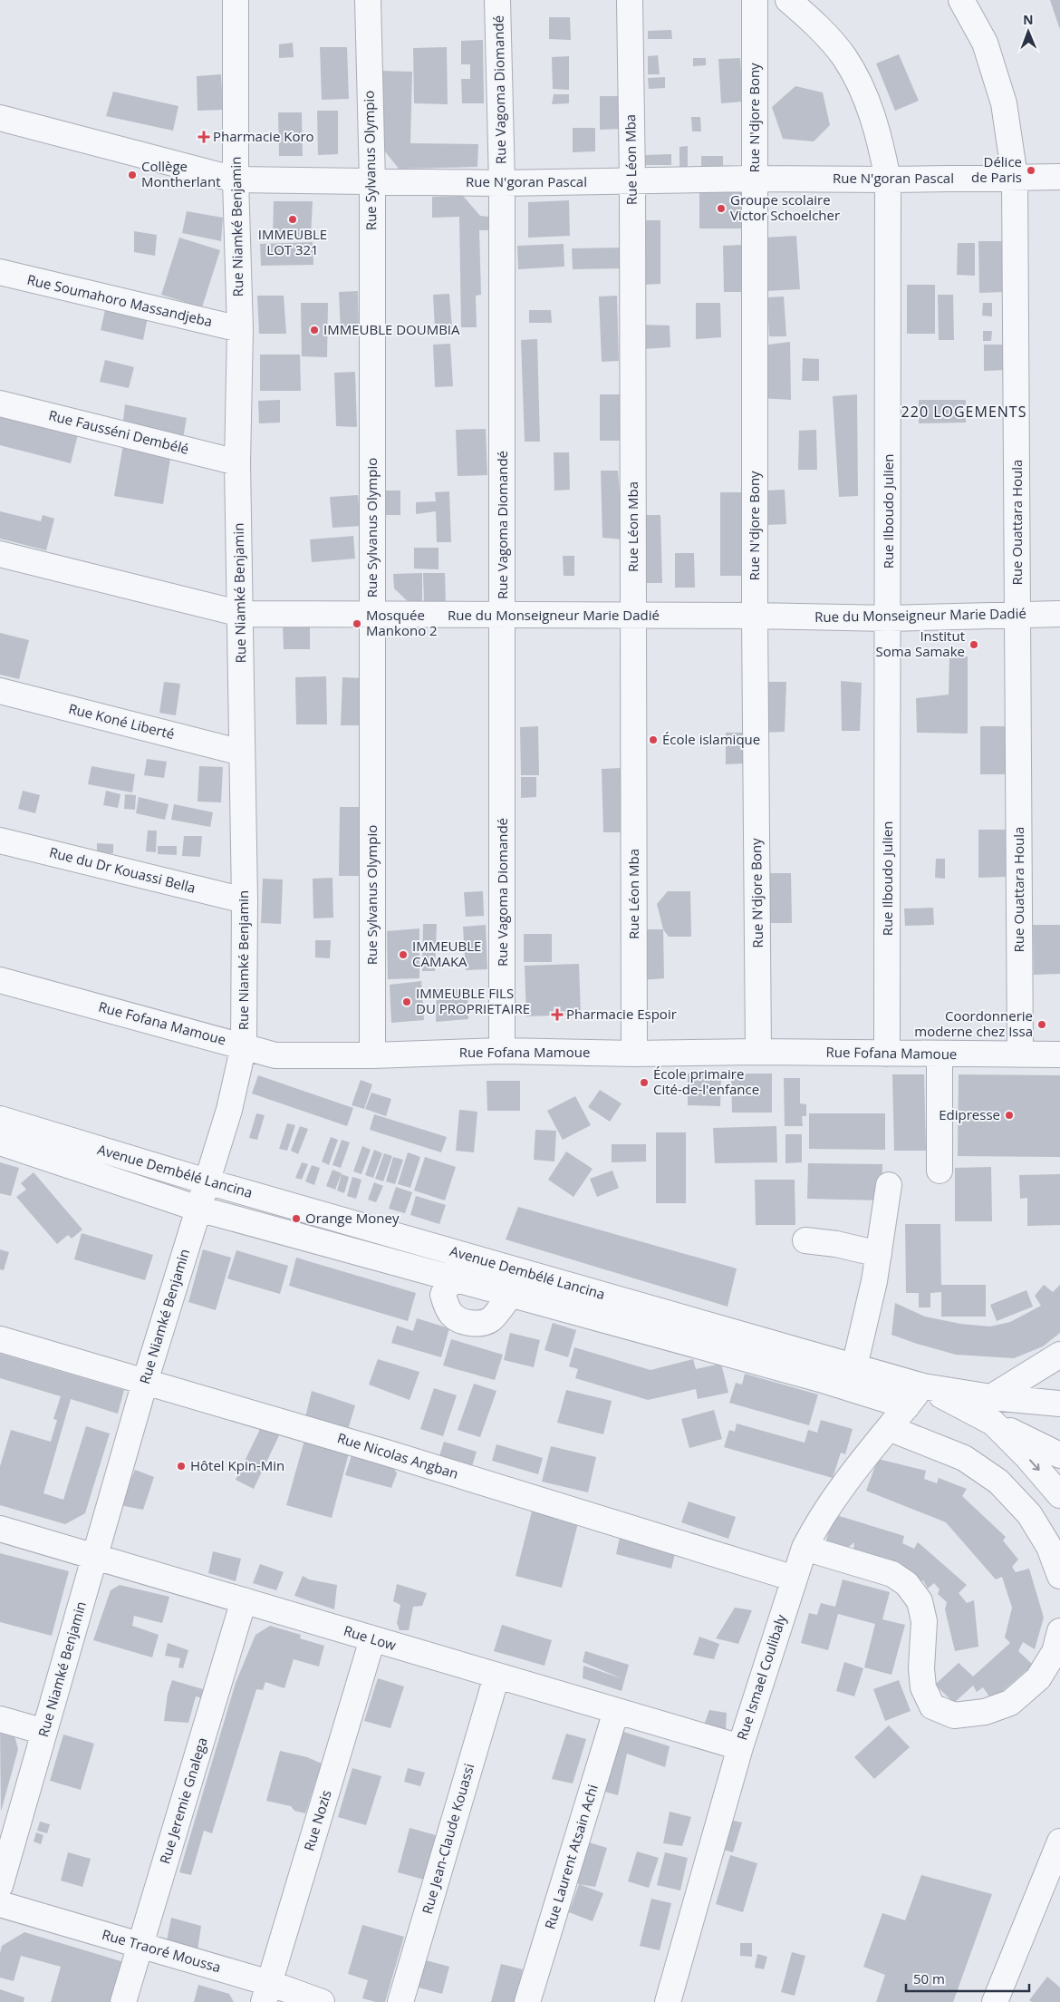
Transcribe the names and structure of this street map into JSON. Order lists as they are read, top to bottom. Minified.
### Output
{"streets":{"street":["Rue Vagoma Diomandé","Rue N'djore Bony","Rue Léon Mba","Rue Sylvanus Olympio","Rue N'goran Pascal","Rue Niamké Benjamin","Rue Soumahoro Massandjeba","Rue Fausséni Dembélé","Rue Ilboudo Julien","Rue Ouattara Houla","Rue du Monseigneur Marie Dadié","Rue Koné Liberté","Rue du Dr Kouassi Bella","Rue Fofana Mamoue","Avenue Dembélé Lancina","Rue Nicolas Angban","Rue Low","Rue Ismael Coulibaly","Rue Jeremie Gnalega","Rue Nozis","Rue Jean-Claude Kouassi","Rue Laurent Atsain Achi","Rue Traoré Moussa"]},"crossings":[["Rue Vagoma Diomandé","Rue N'goran Pascal"],["Rue Vagoma Diomandé","Rue du Monseigneur Marie Dadié"],["Rue Vagoma Diomandé","Rue Fofana Mamoue"],["Rue N'djore Bony","Rue N'goran Pascal"],["Rue N'djore Bony","Rue du Monseigneur Marie Dadié"],["Rue N'djore Bony","Rue Fofana Mamoue"],["Rue Léon Mba","Rue N'goran Pascal"],["Rue Léon Mba","Rue du Monseigneur Marie Dadié"],["Rue Léon Mba","Rue Fofana Mamoue"],["Rue Sylvanus Olympio","Rue N'goran Pascal"],["Rue Sylvanus Olympio","Rue du Monseigneur Marie Dadié"],["Rue Sylvanus Olympio","Rue Fofana Mamoue"],["Rue N'goran Pascal","Rue Niamké Benjamin"],["Rue N'goran Pascal","Rue Ilboudo Julien"],["Rue N'goran Pascal","Rue Ouattara Houla"],["Rue Niamké Benjamin","Rue Soumahoro Massandjeba"],["Rue Niamké Benjamin","Rue Fausséni Dembélé"],["Rue Niamké Benjamin","Rue du Monseigneur Marie Dadié"],["Rue Niamké Benjamin","Rue Koné Liberté"],["Rue Niamké Benjamin","Rue du Dr Kouassi Bella"],["Rue Niamké Benjamin","Rue Fofana Mamoue"],["Rue Niamké Benjamin","Avenue Dembélé Lancina"],["Rue Niamké Benjamin","Rue Nicolas Angban"],["Rue Niamké Benjamin","Rue Low"],["Rue Ilboudo Julien","Rue du Monseigneur Marie Dadié"],["Rue Ilboudo Julien","Rue Fofana Mamoue"],["Rue Ouattara Houla","Rue du Monseigneur Marie Dadié"],["Rue Ouattara Houla","Rue Fofana Mamoue"],["Avenue Dembélé Lancina","Rue Ismael Coulibaly"],["Rue Nicolas Angban","Rue Ismael Coulibaly"],["Rue Low","Rue Ismael Coulibaly"],["Rue Low","Rue Jeremie Gnalega"],["Rue Low","Rue Nozis"],["Rue Low","Rue Jean-Claude Kouassi"],["Rue Low","Rue Laurent Atsain Achi"],["Rue Jeremie Gnalega","Rue Traoré Moussa"],["Rue Nozis","Rue Traoré Moussa"]],"districts":["220 LOGEMENTS"],"places":{"health":["Pharmacie Koro","Pharmacie Espoir"],"other":["Délice de Paris","Collège Montherlant","Groupe scolaire Victor Schoelcher","IMMEUBLE LOT 321","IMMEUBLE DOUMBIA","Mosquée Mankono 2","Institut Soma Samake","École islamique","IMMEUBLE CAMAKA","IMMEUBLE FILS DU PROPRIETAIRE","Coordonnerie moderne chez Issa","École primaire Cité-de-l'enfance","Edipresse","Orange Money","Hôtel Kpin-Min"]},"scale_bar":"50 m","north":"top"}
